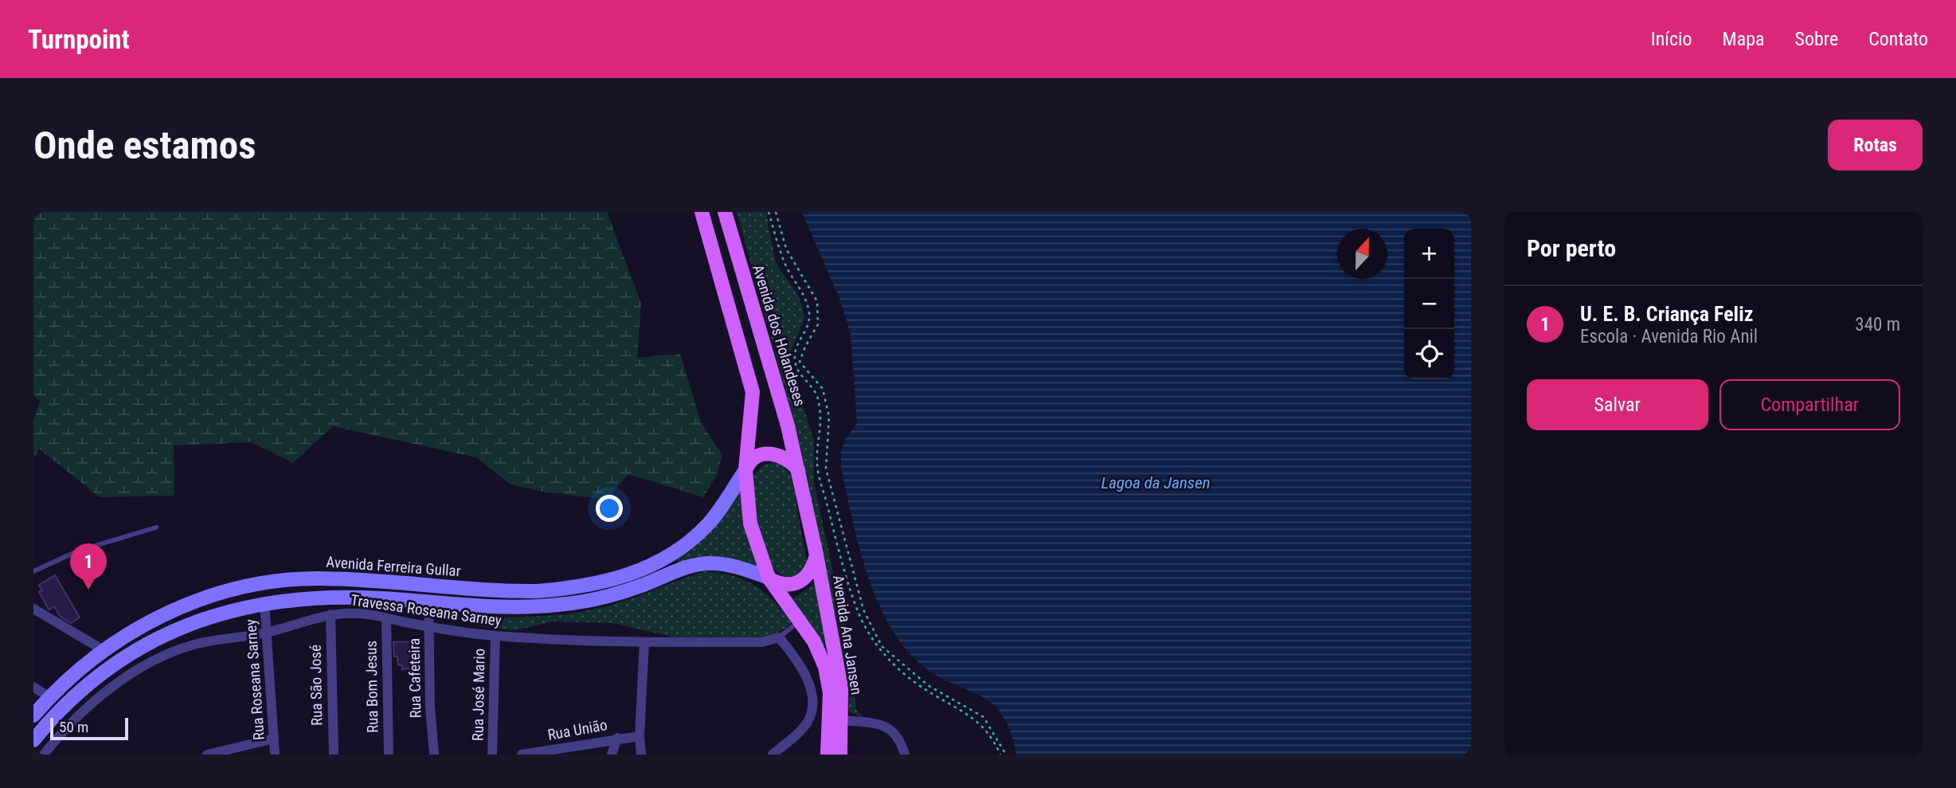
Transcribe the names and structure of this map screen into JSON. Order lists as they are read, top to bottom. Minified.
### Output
{"streets":{"main road":["Avenida dos Holandeses","Avenida Ferreira Gullar","Avenida Ana Jansen"],"street":["Travessa Roseana Sarney","Rua Cafeteira","Rua Roseana Sarney","Rua São José","Rua Bom Jesus","Rua José Mario","Rua União"]},"crossings":[["Avenida dos Holandeses","Avenida Ana Jansen"],["Avenida Ferreira Gullar","Avenida Ana Jansen"],["Avenida Ferreira Gullar","Rua Cafeteira"],["Avenida Ferreira Gullar","Rua Roseana Sarney"],["Travessa Roseana Sarney","Rua Cafeteira"],["Travessa Roseana Sarney","Rua Roseana Sarney"],["Travessa Roseana Sarney","Rua São José"],["Travessa Roseana Sarney","Rua Bom Jesus"],["Travessa Roseana Sarney","Rua José Mario"]],"water":["Lagoa da Jansen"],"scale_bar":"50 m","north":"top","page":{"header":"Turnpoint","nav":["Início","Mapa","Sobre","Contato"],"buttons":["Rotas",["Salvar","Compartilhar"]],"title":"Onde estamos","heading":"Por perto","map_buttons":["+","−"],"list":[{"mark":"1","name":"U. E. B. Criança Feliz","note":"Escola · Avenida Rio Anil","value":"340 m"}],"pins":"1","scale":"50 m"}}
